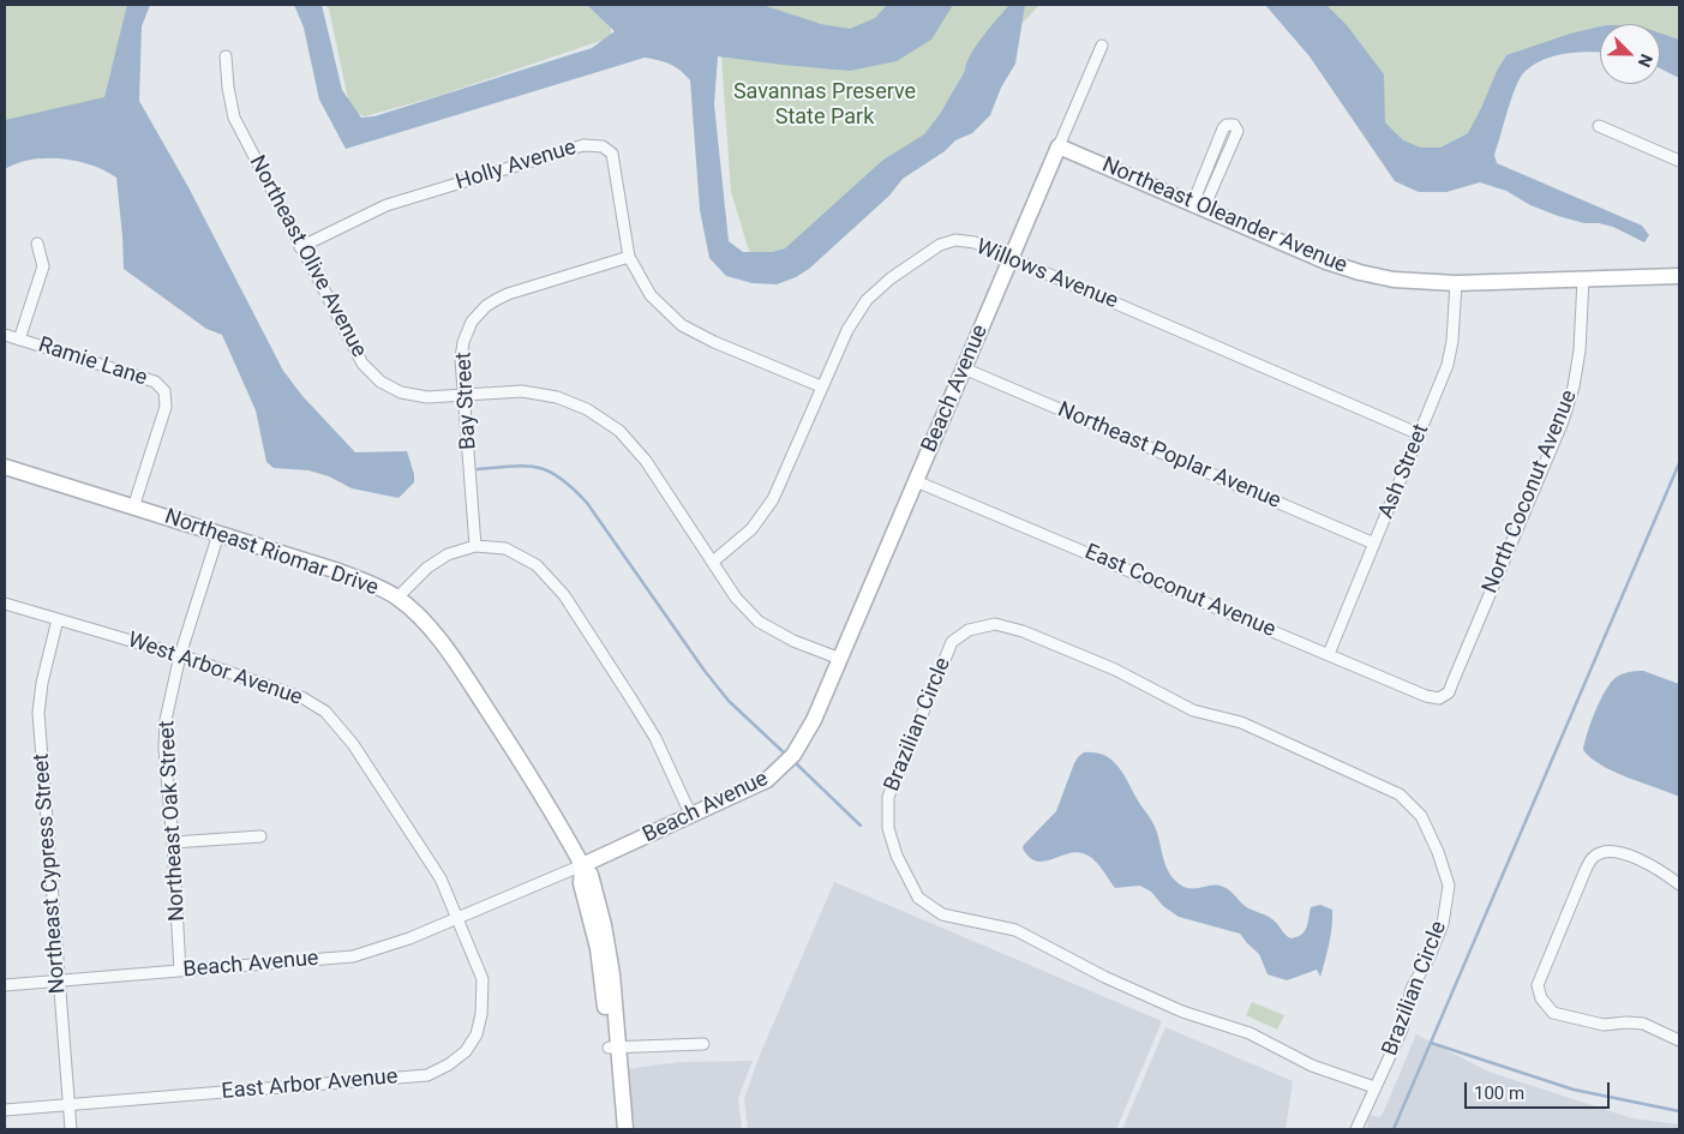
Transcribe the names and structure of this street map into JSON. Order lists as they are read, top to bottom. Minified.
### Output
{"streets":{"street":["Holly Avenue","Northeast Oleander Avenue","Northeast Olive Avenue","Willows Avenue","Ramie Lane","Beach Avenue","Bay Street","Northeast Poplar Avenue","Ash Street","North Coconut Avenue","Northeast Riomar Drive","East Coconut Avenue","West Arbor Avenue","Brazilian Circle","Northeast Oak Street","Northeast Cypress Street","East Arbor Avenue"]},"crossings":[["Holly Avenue","Northeast Olive Avenue"],["Holly Avenue","Willows Avenue"],["Holly Avenue","Bay Street"],["Northeast Oleander Avenue","Beach Avenue"],["Northeast Oleander Avenue","Ash Street"],["Northeast Oleander Avenue","North Coconut Avenue"],["Northeast Olive Avenue","Willows Avenue"],["Northeast Olive Avenue","Beach Avenue"],["Northeast Olive Avenue","Bay Street"],["Willows Avenue","Beach Avenue"],["Willows Avenue","Ash Street"],["Ramie Lane","Northeast Riomar Drive"],["Beach Avenue","Northeast Poplar Avenue"],["Beach Avenue","Northeast Riomar Drive"],["Beach Avenue","East Coconut Avenue"],["Beach Avenue","West Arbor Avenue"],["Beach Avenue","Northeast Oak Street"],["Beach Avenue","Northeast Cypress Street"],["Beach Avenue","East Arbor Avenue"],["Northeast Poplar Avenue","Ash Street"],["Ash Street","East Coconut Avenue"],["North Coconut Avenue","East Coconut Avenue"],["Northeast Riomar Drive","Northeast Oak Street"],["West Arbor Avenue","Northeast Oak Street"],["West Arbor Avenue","Northeast Cypress Street"],["West Arbor Avenue","East Arbor Avenue"],["Northeast Cypress Street","East Arbor Avenue"]],"parks":["Savannas Preserve State Park"],"scale_bar":"100 m","north":"bottom right"}
